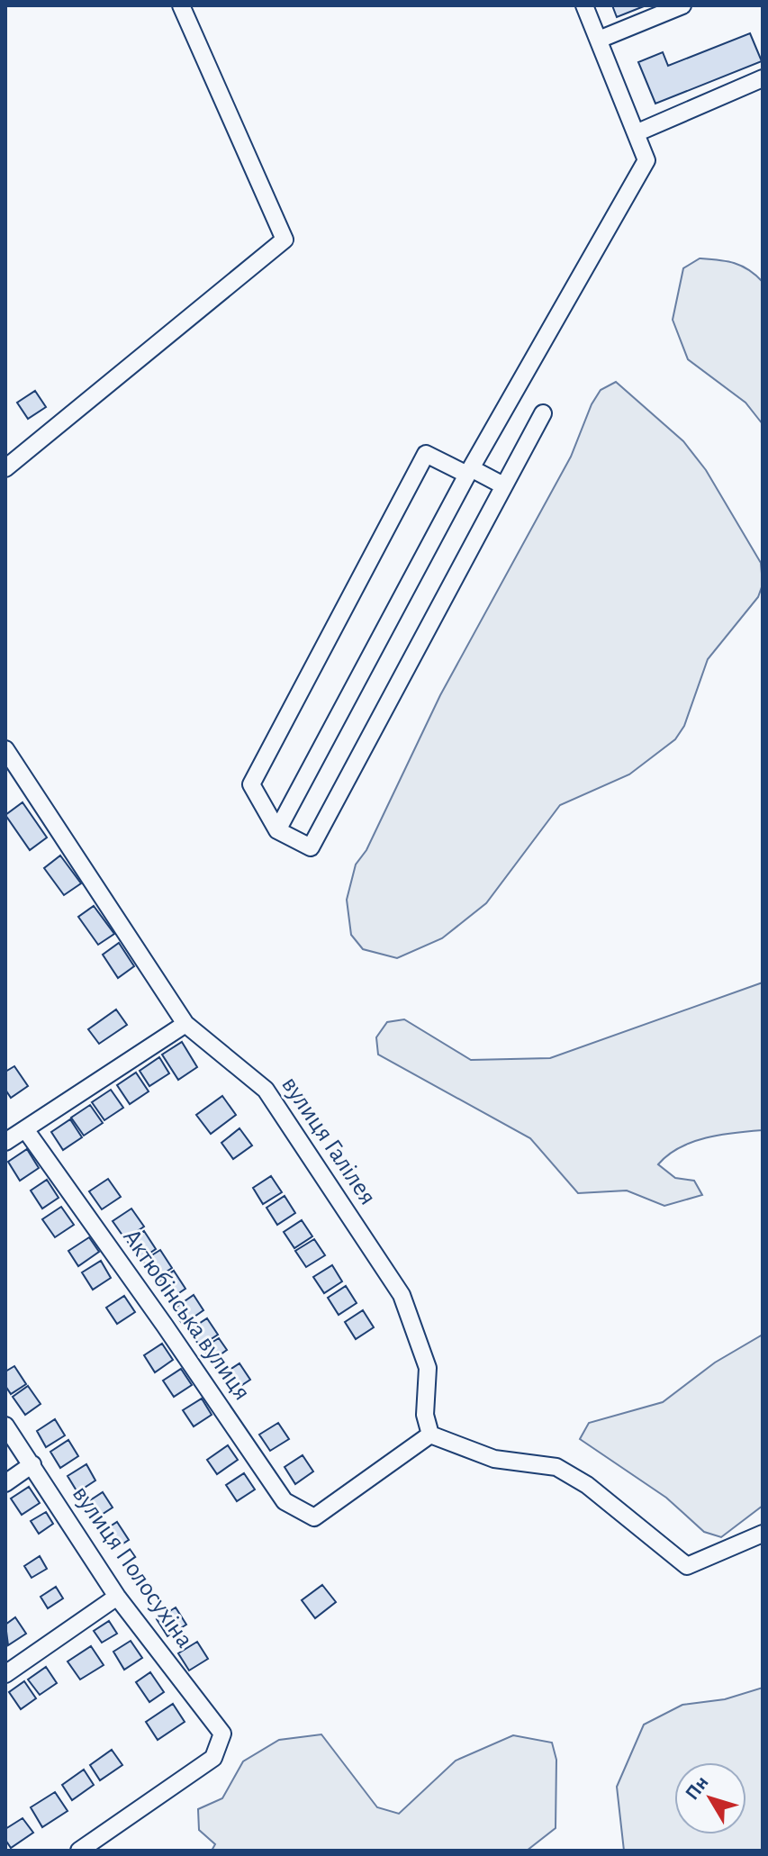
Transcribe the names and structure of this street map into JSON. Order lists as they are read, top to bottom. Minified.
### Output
{"streets":{"street":["вулиця Галілея","Актюбінська вулиця","вулиця Полосухіна"]},"crossings":[["вулиця Галілея","Актюбінська вулиця"]],"north":"top left"}
